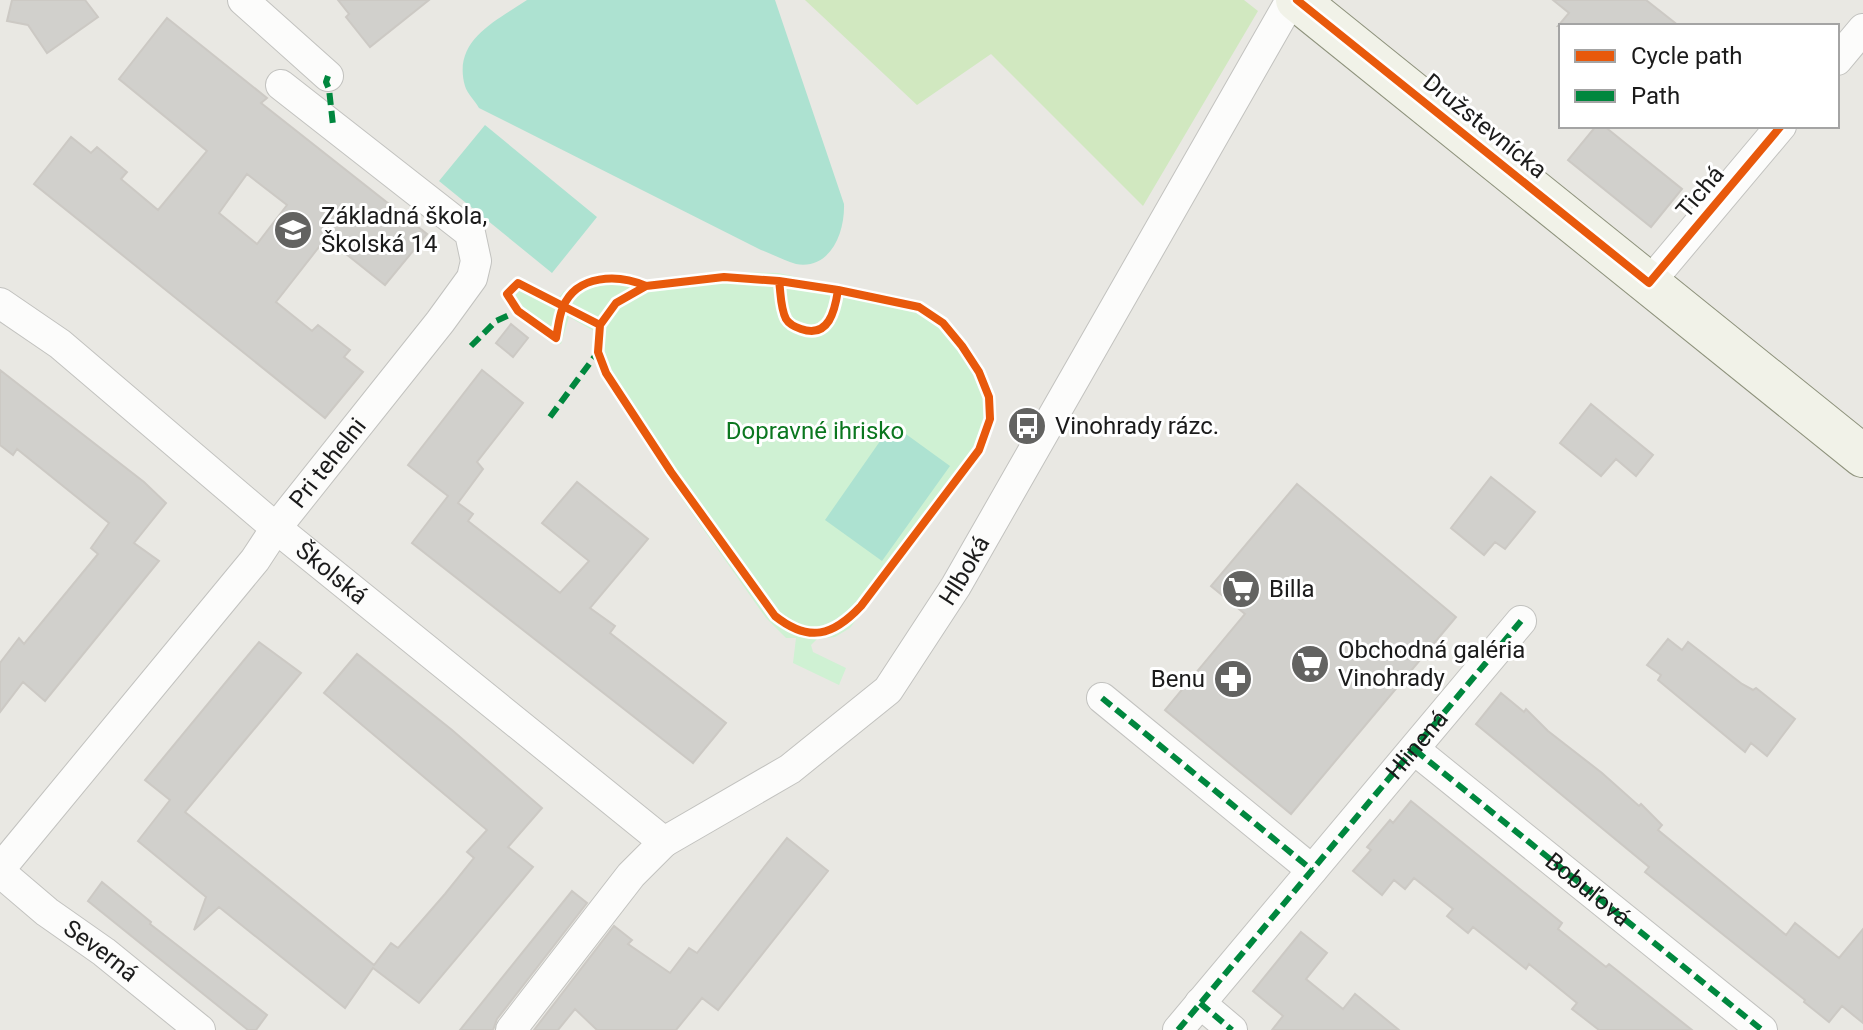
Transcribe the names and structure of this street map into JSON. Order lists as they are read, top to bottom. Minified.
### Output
{"streets":{"main road":["Družstevnícka"],"street":["Tichá","Pri tehelni","Hlboká","Školská","Hlinená","Bobuľová","Severná"]},"crossings":[["Družstevnícka","Tichá"],["Družstevnícka","Hlboká"],["Pri tehelni","Školská"],["Pri tehelni","Severná"],["Hlboká","Školská"],["Hlinená","Bobuľová"]],"parks":["Dopravné ihrisko"],"places":{"school or university":["Základná škola, Školská 14"],"bus stop":["Vinohrady rázc."],"supermarket":["Billa","Obchodná galéria Vinohrady"],"pharmacy":["Benu"]},"legend":["Cycle path","Path"]}
